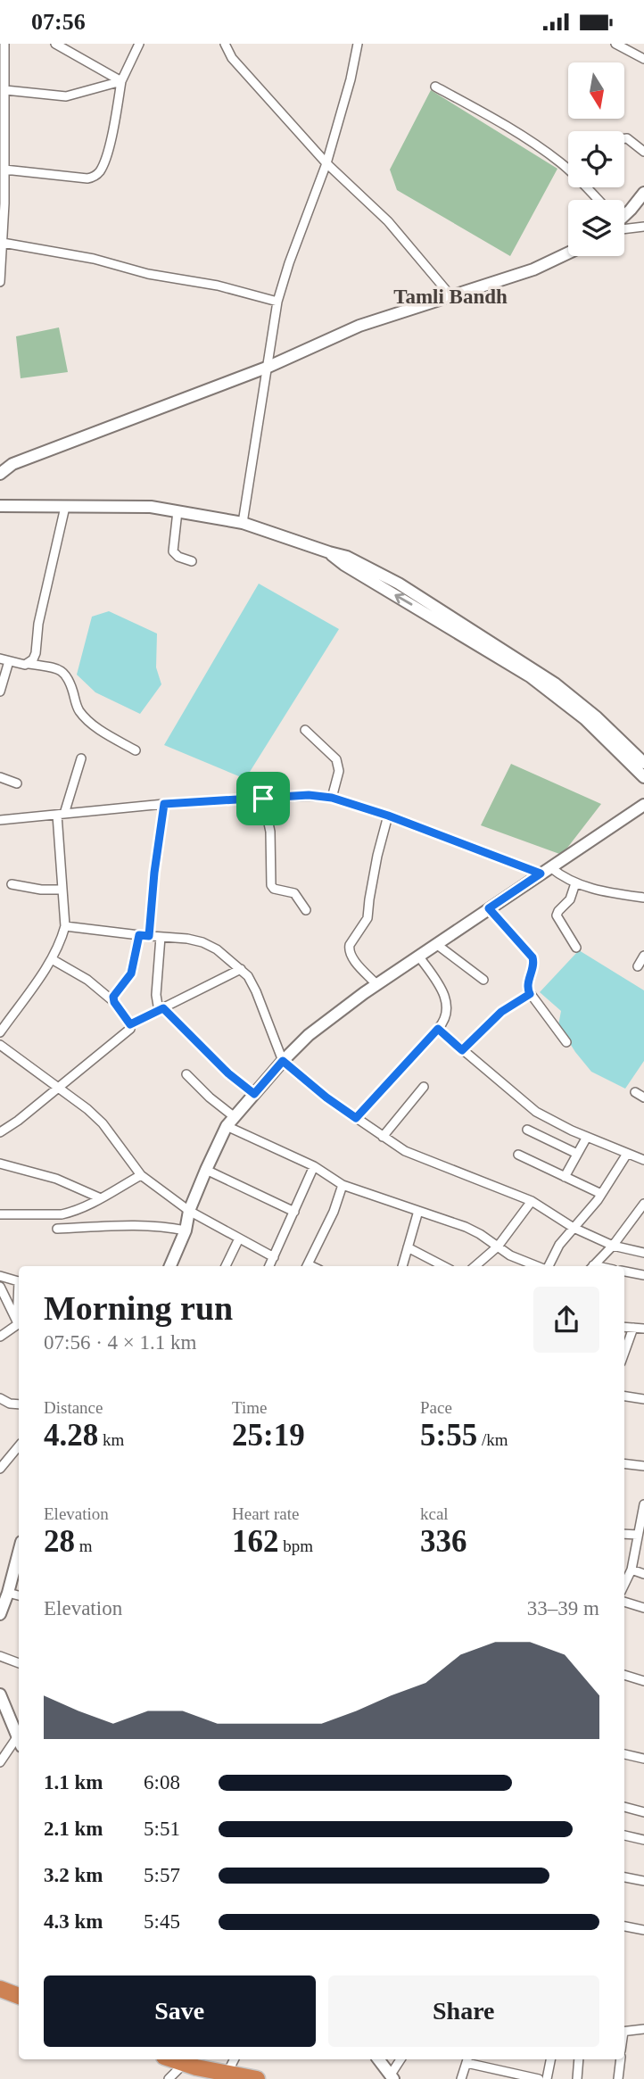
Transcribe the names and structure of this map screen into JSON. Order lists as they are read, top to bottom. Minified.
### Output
{"districts":["Tamli Bandh"],"north":"bottom","page":{"status":"07:56","heading":["Morning run","07:56 · 4 × 1.1 km"],"stats":[["Distance","4.28 km"],["Time","25:19"],["Pace","5:55 /km"],["Elevation","28 m"],["Heart rate","162 bpm"],["kcal","336"]],"chart":["Elevation","33–39 m"],"list":[{"name":"1.1 km","note":"6:08"},{"name":"2.1 km","note":"5:51"},{"name":"3.2 km","note":"5:57"},{"name":"4.3 km","note":"5:45"}],"buttons":["Save","Share"]}}
